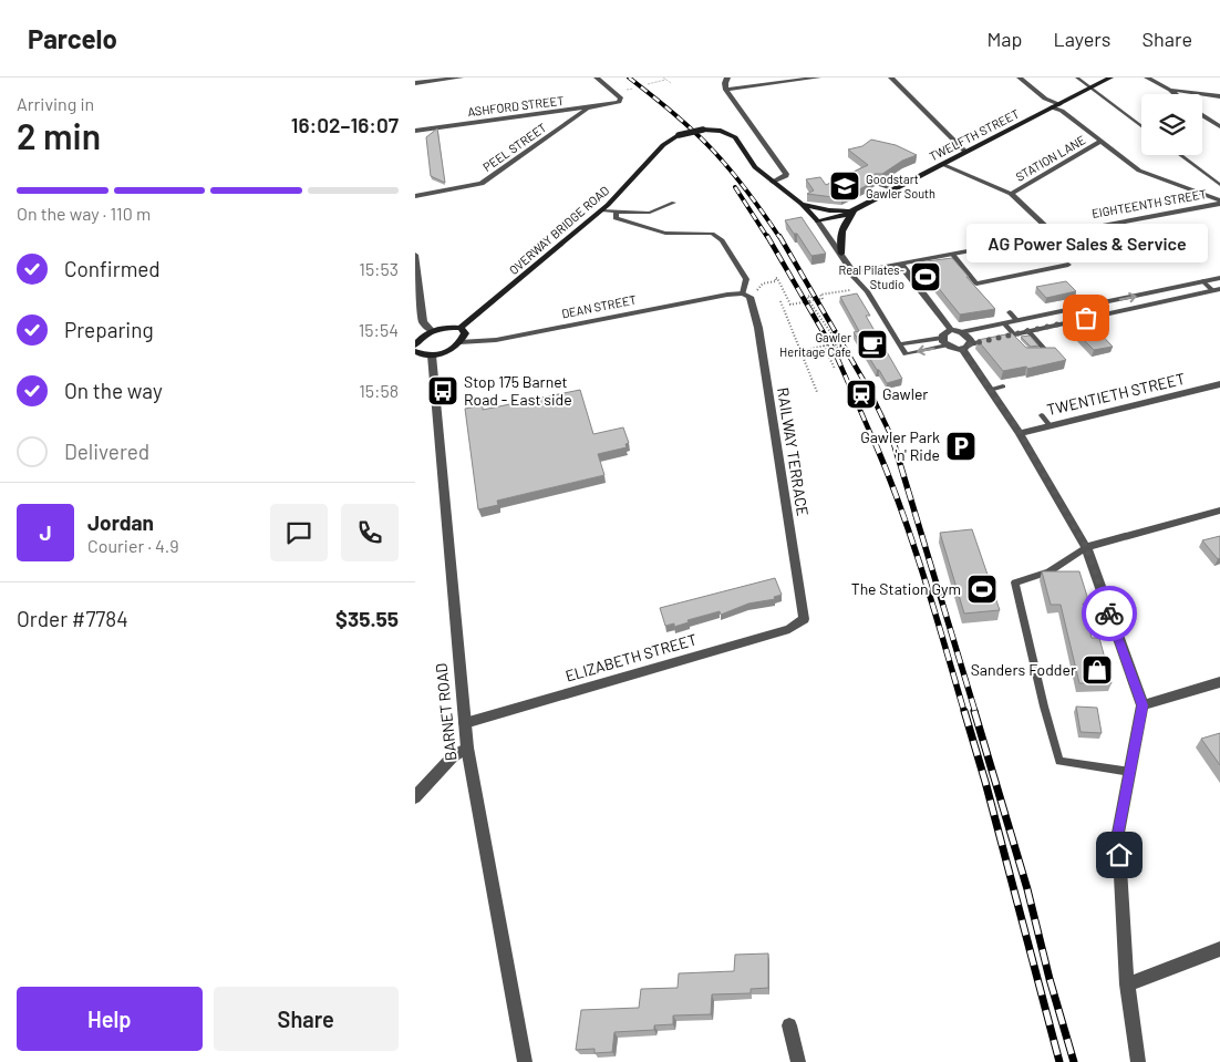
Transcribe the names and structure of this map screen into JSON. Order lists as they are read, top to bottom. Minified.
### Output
{"streets":{"main road":["TWELFTH STREET","OVERWAY BRIDGE ROAD"],"street":["ASHFORD STREET","PEEL STREET","STATION LANE","EIGHTEENTH STREET","DEAN STREET","TWENTIETH STREET","RAILWAY TERRACE","ELIZABETH STREET","BARNET ROAD"]},"crossings":[["ASHFORD STREET","PEEL STREET"],["DEAN STREET","RAILWAY TERRACE"],["RAILWAY TERRACE","ELIZABETH STREET"],["ELIZABETH STREET","BARNET ROAD"]],"places":{"school or university":["Goodstart Gawler South"],"sports":["Real Pilates- Studio","The Station Gym"],"other":["AG Power Sales & Service"],"cafe":["Gawler Heritage Cafe"],"bus stop":["Stop 175 Barnet Road - East side"],"station":["Gawler"],"parking":["Gawler Park 'n' Ride"],"shop":["Sanders Fodder"]},"page":{"header":"Parcelo","nav":["Map","Layers","Share"],"heading":["2 min","Arriving in","16:02–16:07"],"panel":["Jordan","Courier · 4.9","Order #7784","$35.55"],"bar":"On the way · 110 m","bubble":"AG Power Sales & Service","list":[["Confirmed","15:53"],["Preparing","15:54"],["On the way","15:58"],"Delivered"],"round":"J","buttons":["Help","Share"]}}
